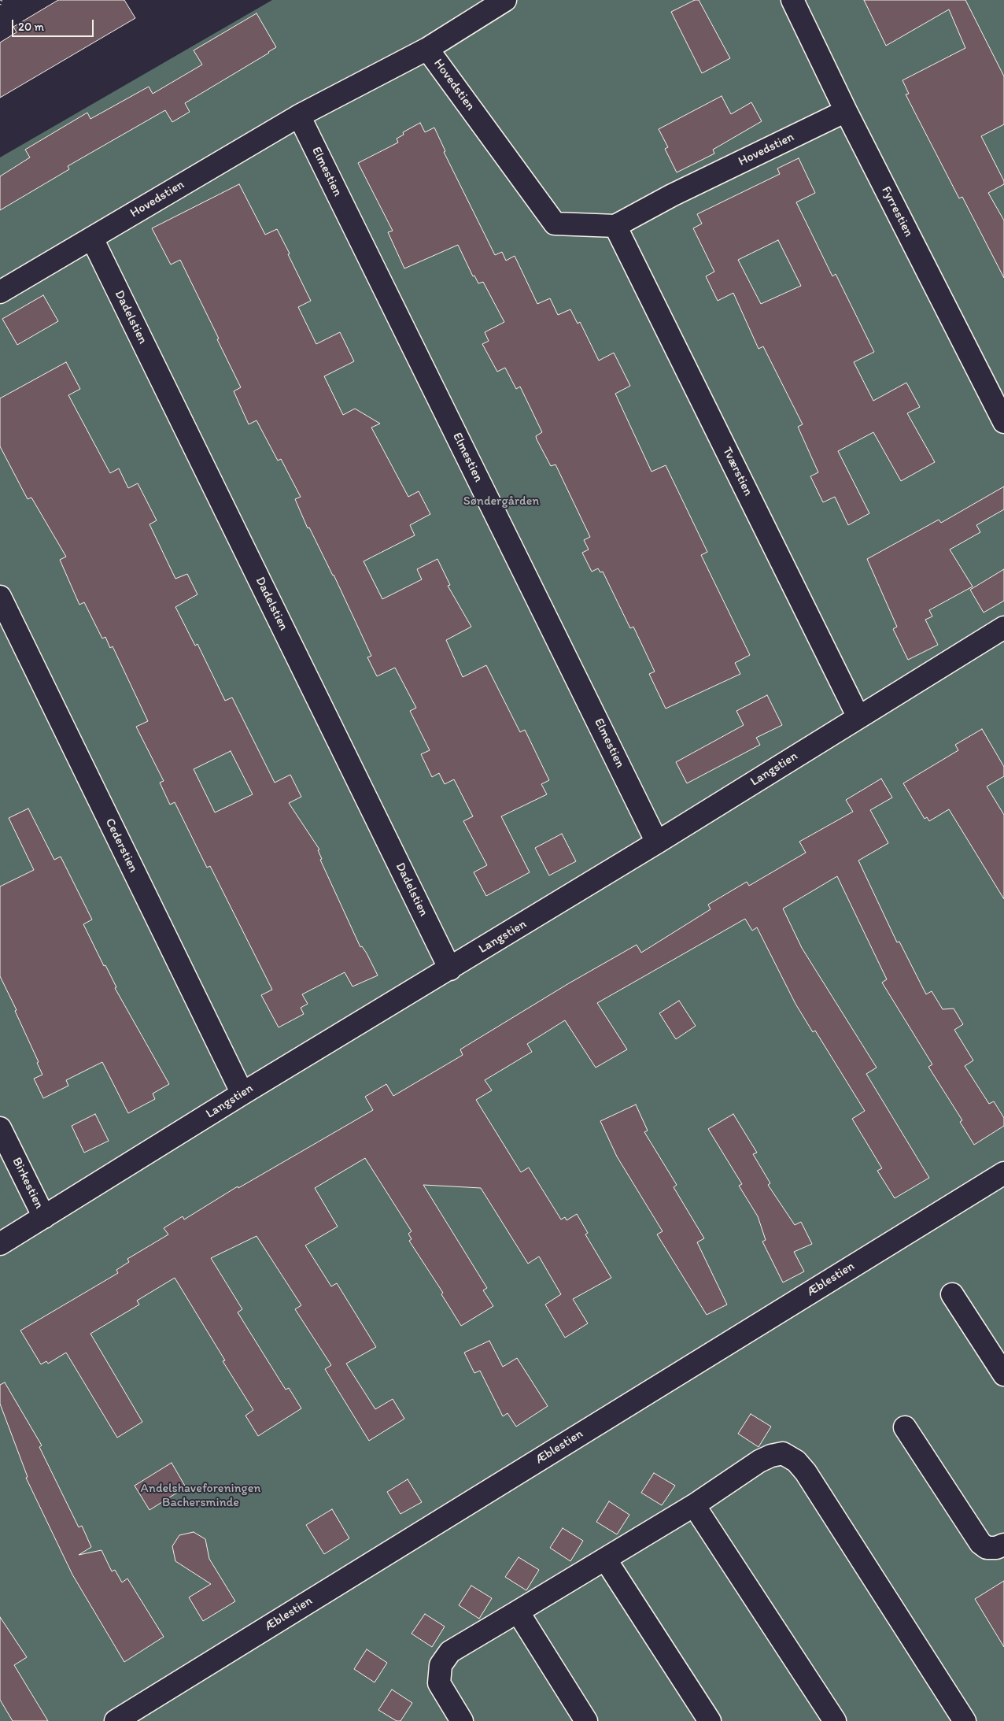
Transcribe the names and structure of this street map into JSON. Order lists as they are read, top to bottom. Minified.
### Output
{"streets":{"street":["Hovedstien","Elmestien","Fyrrestien","Dadelstien","Tværstien","Langstien","Cederstien","Birkestien","Æblestien"]},"crossings":[["Hovedstien","Elmestien"],["Hovedstien","Fyrrestien"],["Hovedstien","Dadelstien"],["Hovedstien","Tværstien"],["Elmestien","Langstien"],["Dadelstien","Langstien"],["Tværstien","Langstien"],["Langstien","Cederstien"],["Langstien","Birkestien"]],"parks":["Søndergården","Andelshaveforeningen Bachersminde"],"scale_bar":"20 m"}
